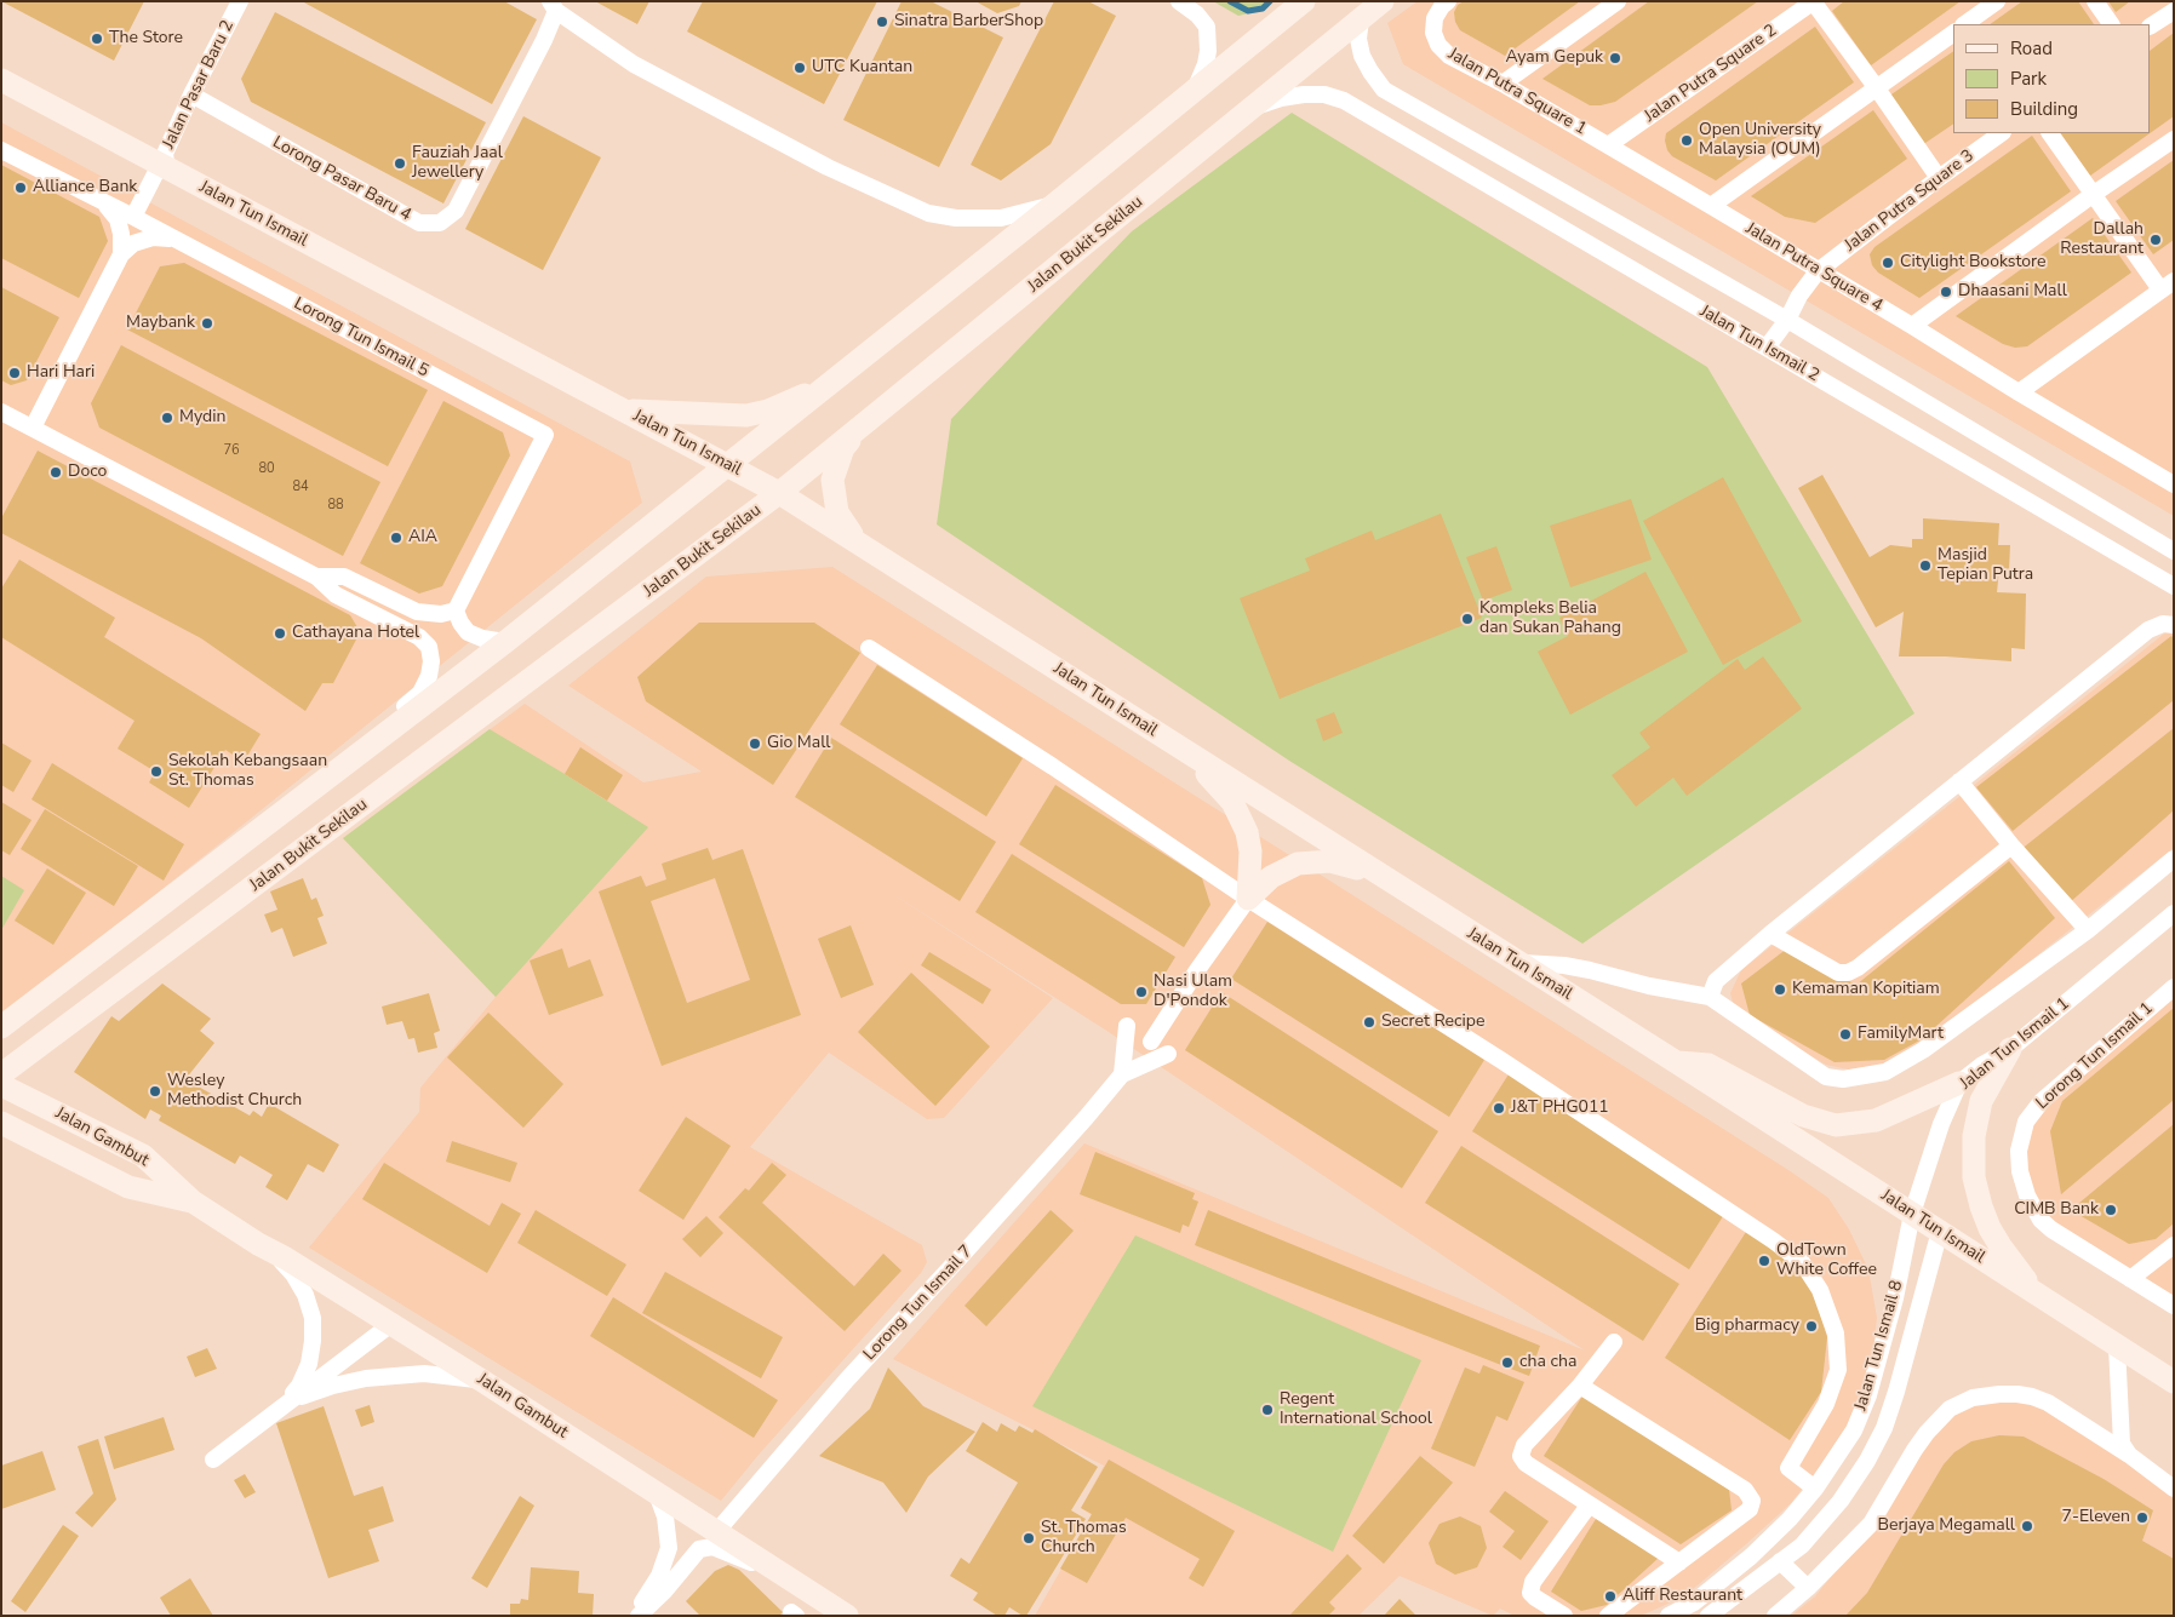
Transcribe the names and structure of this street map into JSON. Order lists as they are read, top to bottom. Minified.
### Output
{"streets":{"street":["Jalan Putra Square 2","Jalan Pasar Baru 2","Jalan Putra Square 1","Lorong Pasar Baru 4","Jalan Putra Square 3","Jalan Tun Ismail","Jalan Bukit Sekilau","Jalan Putra Square 4","Lorong Tun Ismail 5","Jalan Tun Ismail 2","Jalan Tun Ismail 1","Lorong Tun Ismail 1","Jalan Gambut","Lorong Tun Ismail 7","Jalan Tun Ismail 8"]},"crossings":[["Jalan Putra Square 2","Jalan Putra Square 1"],["Jalan Putra Square 2","Jalan Putra Square 4"],["Jalan Pasar Baru 2","Lorong Pasar Baru 4"],["Jalan Pasar Baru 2","Jalan Tun Ismail"],["Jalan Putra Square 1","Jalan Putra Square 4"],["Jalan Putra Square 3","Jalan Putra Square 4"],["Jalan Putra Square 3","Jalan Tun Ismail 2"],["Jalan Tun Ismail","Jalan Bukit Sekilau"],["Jalan Tun Ismail","Jalan Tun Ismail 1"],["Jalan Tun Ismail","Jalan Tun Ismail 8"],["Jalan Bukit Sekilau","Jalan Tun Ismail 2"],["Jalan Tun Ismail 1","Jalan Tun Ismail 8"],["Jalan Gambut","Lorong Tun Ismail 7"]],"places":["Sinatra BarberShop","The Store","Ayam Gepuk","UTC Kuantan","Open University Malaysia (OUM)","Fauziah Jaal Jewellery","Alliance Bank","Dallah Restaurant","Citylight Bookstore","Dhaasani Mall","Maybank","Hari Hari","Mydin","Doco","AIA","Masjid Tepian Putra","Kompleks Belia dan Sukan Pahang","Cathayana Hotel","Gio Mall","Sekolah Kebangsaan St. Thomas","Kemaman Kopitiam","Nasi Ulam D'Pondok","Secret Recipe","FamilyMart","Wesley Methodist Church","J&T PHG011","CIMB Bank","OldTown White Coffee","Big pharmacy","cha cha","Regent International School","7-Eleven","Berjaya Megamall","St. Thomas Church","Aliff Restaurant"],"house_numbers":["76","80","84","88"],"legend":["Road","Park","Building"]}
